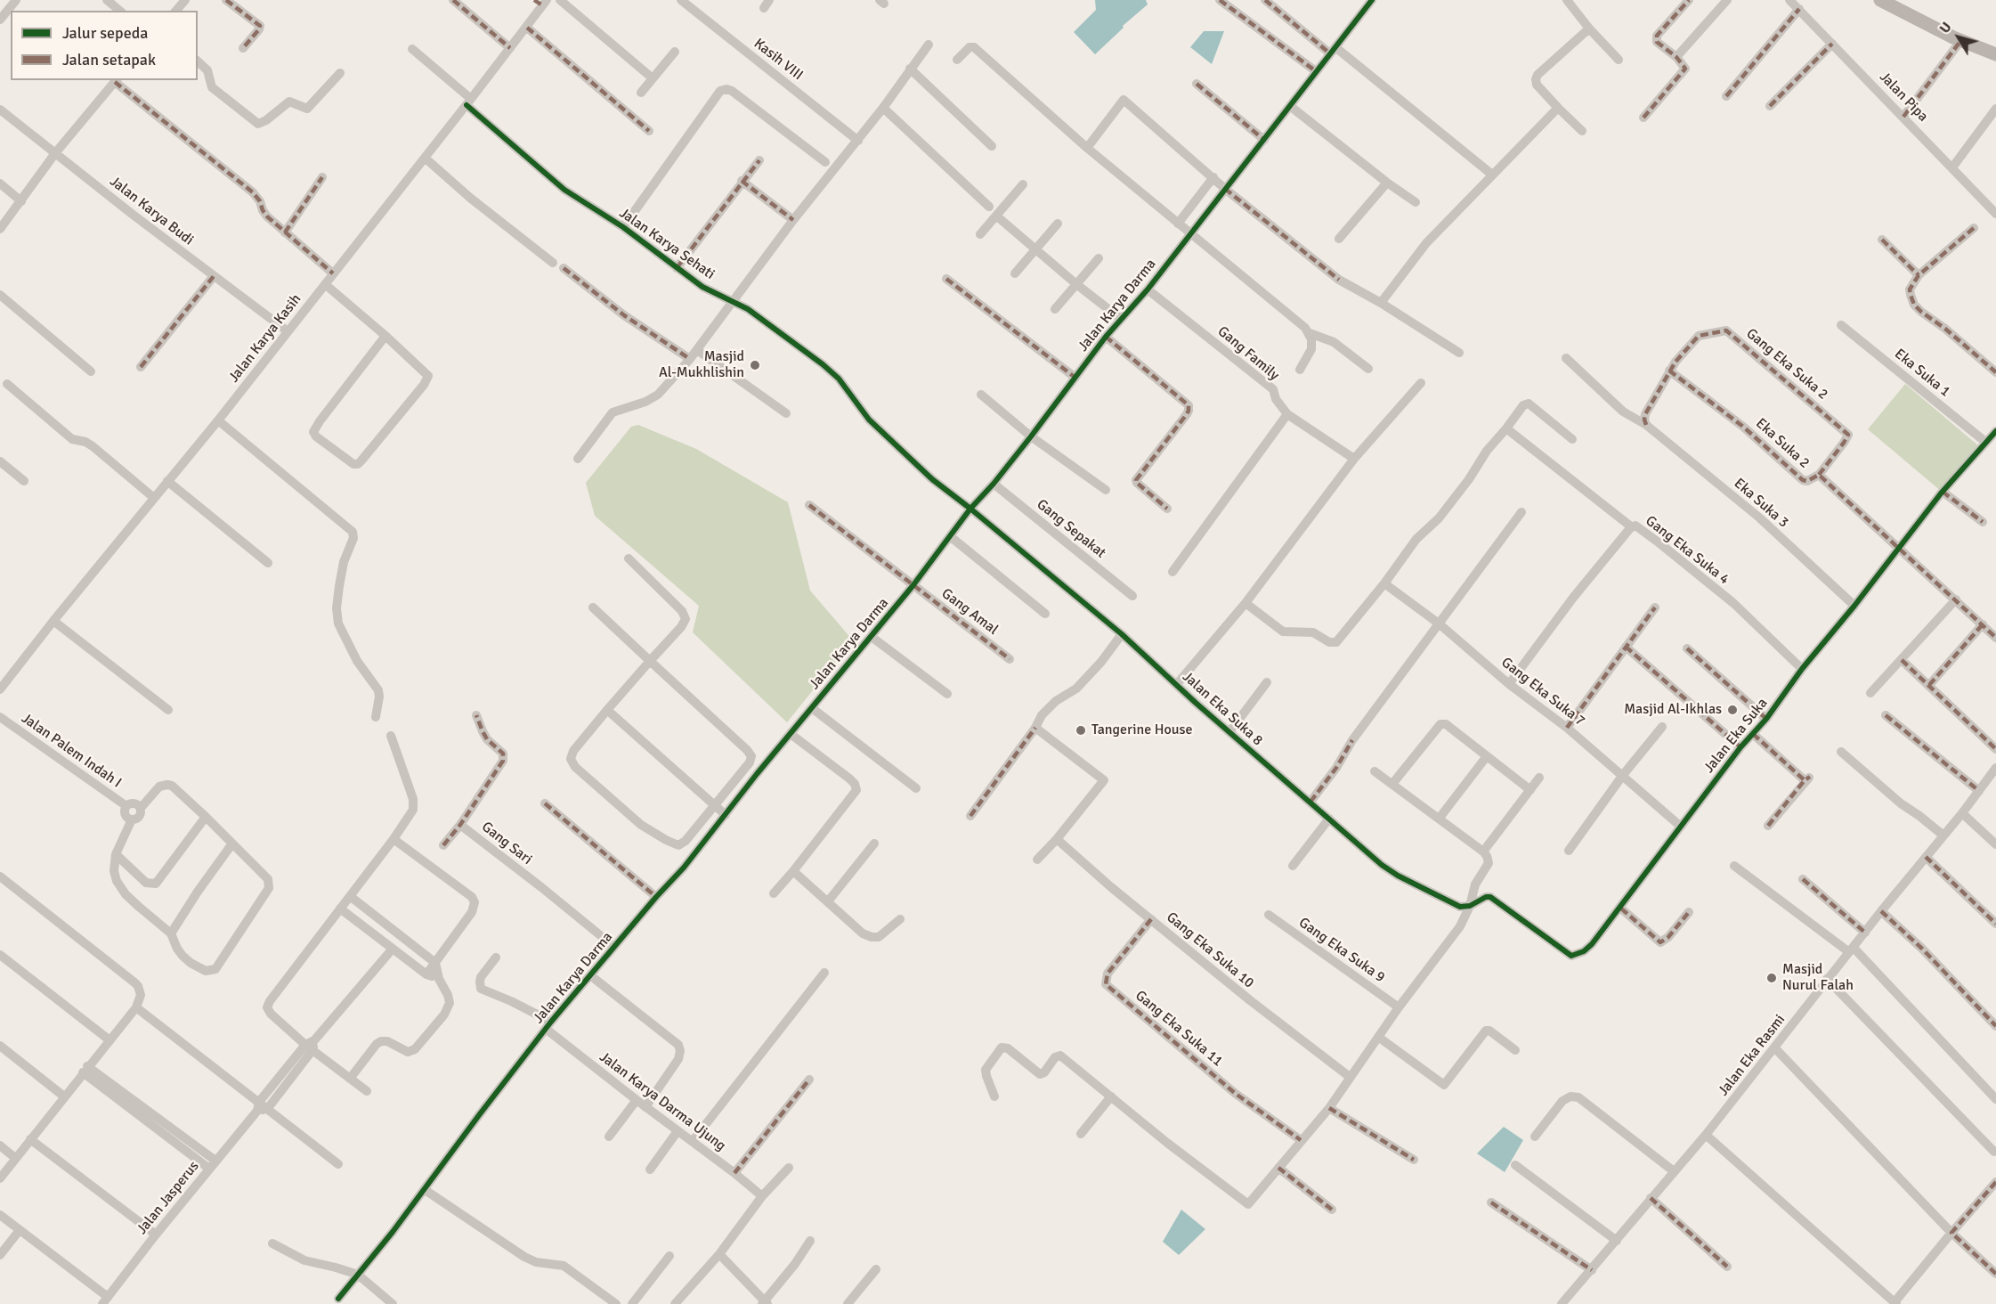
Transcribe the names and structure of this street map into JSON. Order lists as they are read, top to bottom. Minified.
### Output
{"streets":{"street":["Kasih VIII","Jalan Pipa","Jalan Karya Budi","Jalan Karya Sehati","Jalan Karya Darma","Jalan Karya Kasih","Gang Family","Gang Eka Suka 2","Eka Suka 1","Eka Suka 2","Eka Suka 3","Gang Sepakat","Gang Eka Suka 4","Gang Amal","Gang Eka Suka 7","Jalan Eka Suka 8","Jalan Eka Suka","Jalan Palem Indah I","Gang Sari","Gang Eka Suka 10","Gang Eka Suka 9","Gang Eka Suka 11","Jalan Eka Rasmi","Jalan Karya Darma Ujung","Jalan Jasperus"]},"crossings":[["Jalan Karya Budi","Jalan Karya Kasih"],["Jalan Karya Sehati","Jalan Karya Darma"],["Jalan Karya Sehati","Jalan Karya Kasih"],["Jalan Karya Sehati","Jalan Eka Suka 8"],["Jalan Karya Darma","Gang Family"],["Jalan Karya Darma","Gang Sepakat"],["Jalan Karya Darma","Gang Amal"],["Jalan Karya Darma","Jalan Eka Suka 8"],["Jalan Karya Darma","Gang Sari"],["Jalan Karya Darma","Jalan Karya Darma Ujung"],["Gang Eka Suka 2","Eka Suka 2"],["Eka Suka 1","Jalan Eka Suka"],["Eka Suka 2","Jalan Eka Suka"],["Eka Suka 3","Jalan Eka Suka"],["Gang Eka Suka 4","Gang Eka Suka 7"],["Gang Eka Suka 4","Jalan Eka Suka"],["Gang Eka Suka 7","Jalan Eka Suka"],["Jalan Eka Suka 8","Jalan Eka Suka"],["Gang Eka Suka 10","Gang Eka Suka 11"]],"places":["Masjid Al-Mukhlishin","Masjid Al-Ikhlas","Tangerine House","Masjid Nurul Falah"],"legend":["Jalur sepeda","Jalan setapak"],"north":"top left"}
